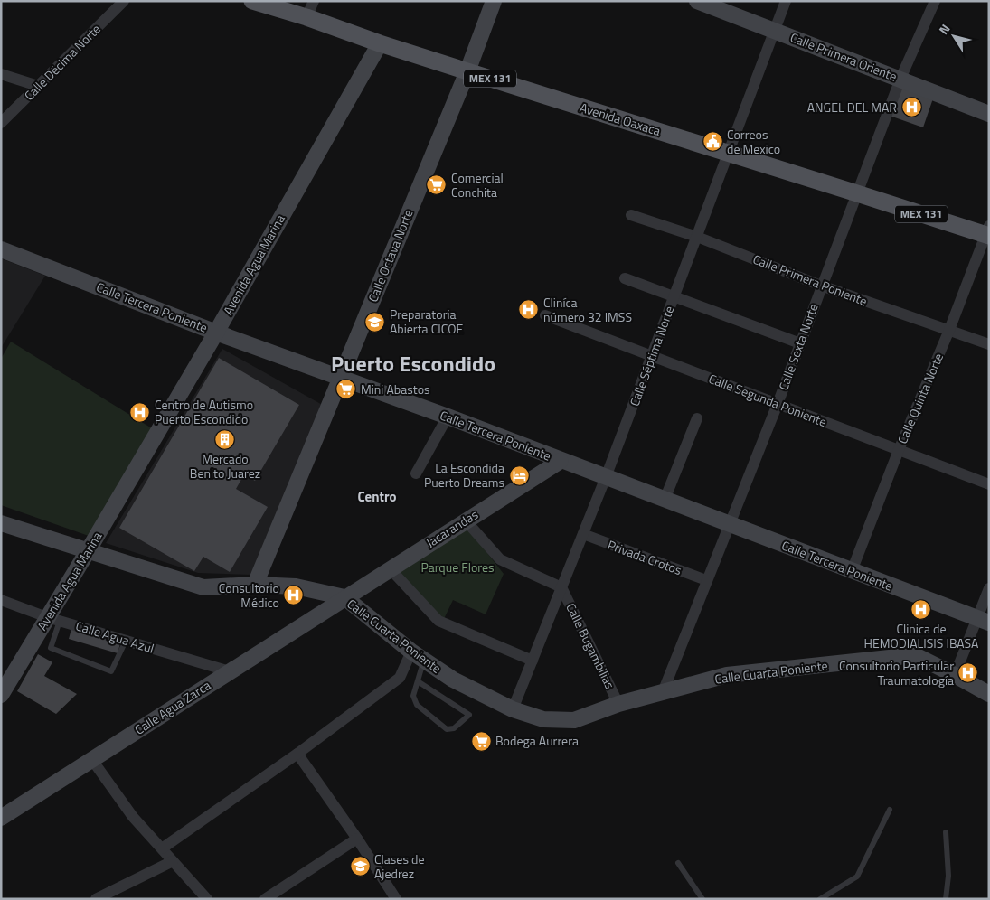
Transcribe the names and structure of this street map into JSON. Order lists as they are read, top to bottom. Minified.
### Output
{"streets":{"main road":["MEX 131","Avenida Oaxaca"],"street":["Calle Primera Oriente","Calle Décima Norte","Calle Octava Norte","Avenida Agua Marina","Calle Primera Poniente","Calle Tercera Poniente","Calle Sexta Norte","Calle Séptima Norte","Calle Quinta Norte","Calle Segunda Poniente","Jacarandas","Privada Crotos","Calle Cuarta Poniente","Calle Agua Azul","Calle Bugambilias","Calle Agua Zarca"]},"crossings":[["Calle Primera Oriente","Calle Sexta Norte"],["Calle Primera Oriente","Calle Séptima Norte"],["Avenida Oaxaca","Calle Octava Norte"],["Avenida Oaxaca","Avenida Agua Marina"],["Avenida Oaxaca","Calle Sexta Norte"],["Avenida Oaxaca","Calle Séptima Norte"],["Avenida Oaxaca","Calle Quinta Norte"],["Calle Octava Norte","Calle Tercera Poniente"],["Calle Octava Norte","Calle Cuarta Poniente"],["Avenida Agua Marina","Calle Tercera Poniente"],["Avenida Agua Marina","Calle Cuarta Poniente"],["Avenida Agua Marina","Calle Agua Azul"],["Calle Primera Poniente","Calle Sexta Norte"],["Calle Primera Poniente","Calle Séptima Norte"],["Calle Primera Poniente","Calle Quinta Norte"],["Calle Tercera Poniente","Calle Sexta Norte"],["Calle Tercera Poniente","Calle Séptima Norte"],["Calle Tercera Poniente","Calle Quinta Norte"],["Calle Tercera Poniente","Jacarandas"],["Calle Sexta Norte","Calle Segunda Poniente"],["Calle Sexta Norte","Privada Crotos"],["Calle Sexta Norte","Calle Cuarta Poniente"],["Calle Séptima Norte","Calle Segunda Poniente"],["Calle Séptima Norte","Privada Crotos"],["Calle Séptima Norte","Calle Cuarta Poniente"],["Calle Séptima Norte","Calle Bugambilias"],["Calle Quinta Norte","Calle Segunda Poniente"],["Jacarandas","Calle Cuarta Poniente"],["Jacarandas","Calle Agua Zarca"],["Calle Cuarta Poniente","Calle Bugambilias"],["Calle Cuarta Poniente","Calle Agua Zarca"],["Calle Agua Azul","Calle Agua Zarca"]],"districts":["Puerto Escondido","Centro"],"parks":["Parque Flores"],"places":{"hospital":["ANGEL DEL MAR","Cliníca número 32 IMSS","Centro de Autismo Puerto Escondido","Consultorio Médico","Clinica de HEMODIALISIS IBASA","Consultorio Particular Traumatología"],"public building":["Correos de Mexico"],"supermarket":["Comercial Conchita","Mini Abastos","Bodega Aurrera"],"school or university":["Preparatoria Abierta CICOE","Clases de Ajedrez"],"building":["Mercado Benito Juarez"],"hotel":["La Escondida Puerto Dreams"]},"north":"top left"}
